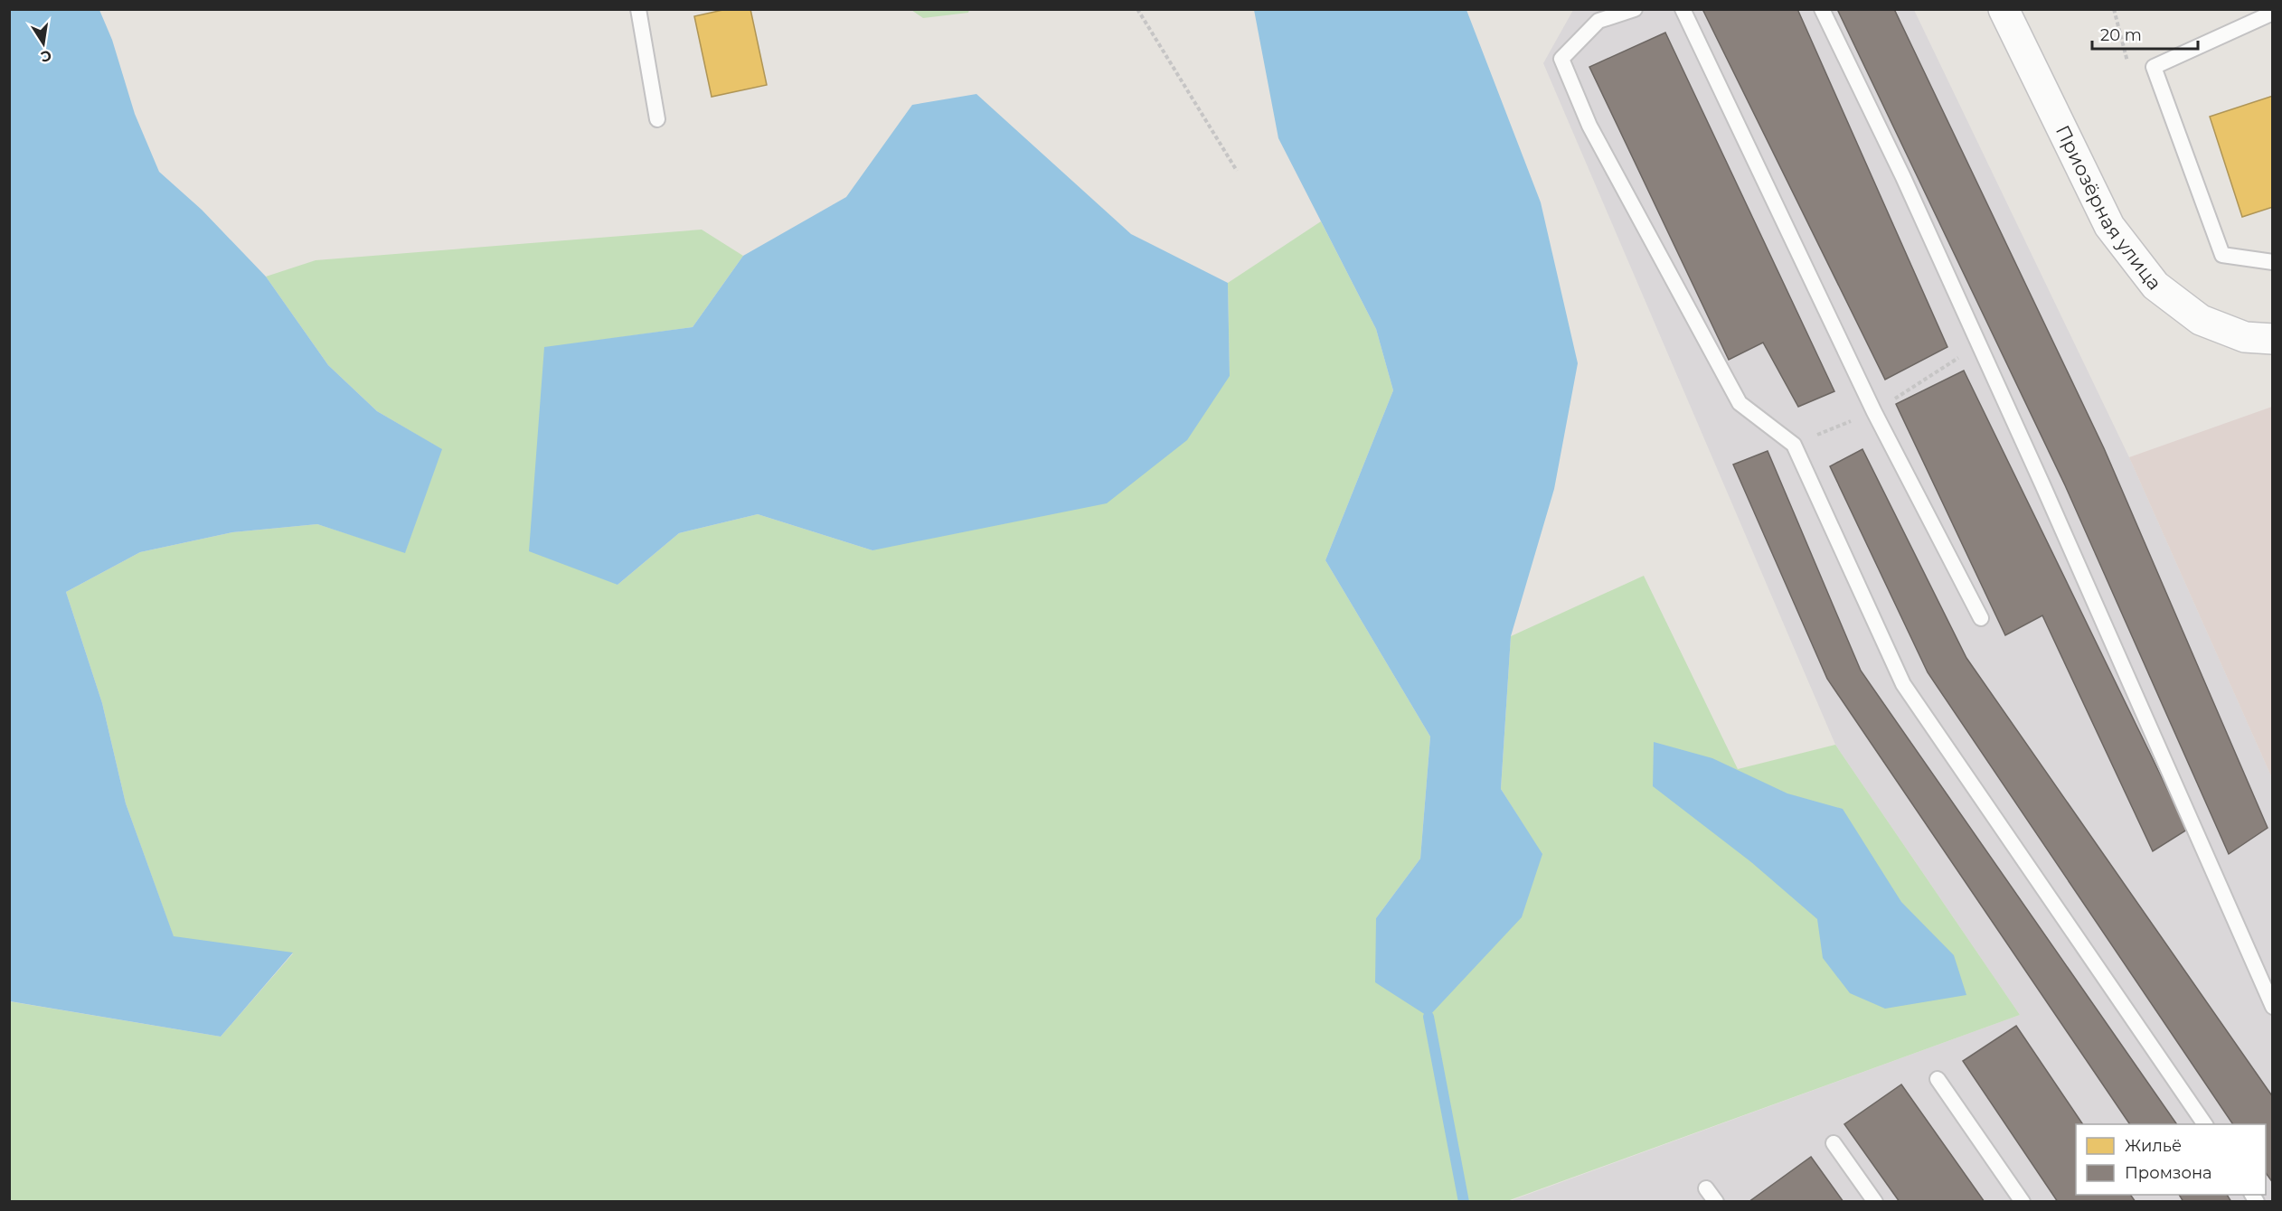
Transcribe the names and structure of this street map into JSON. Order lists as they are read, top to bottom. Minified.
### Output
{"streets":{"street":["Приозёрная улица"]},"legend":["Жильё","Промзона"],"scale_bar":"20 m","north":"bottom"}
